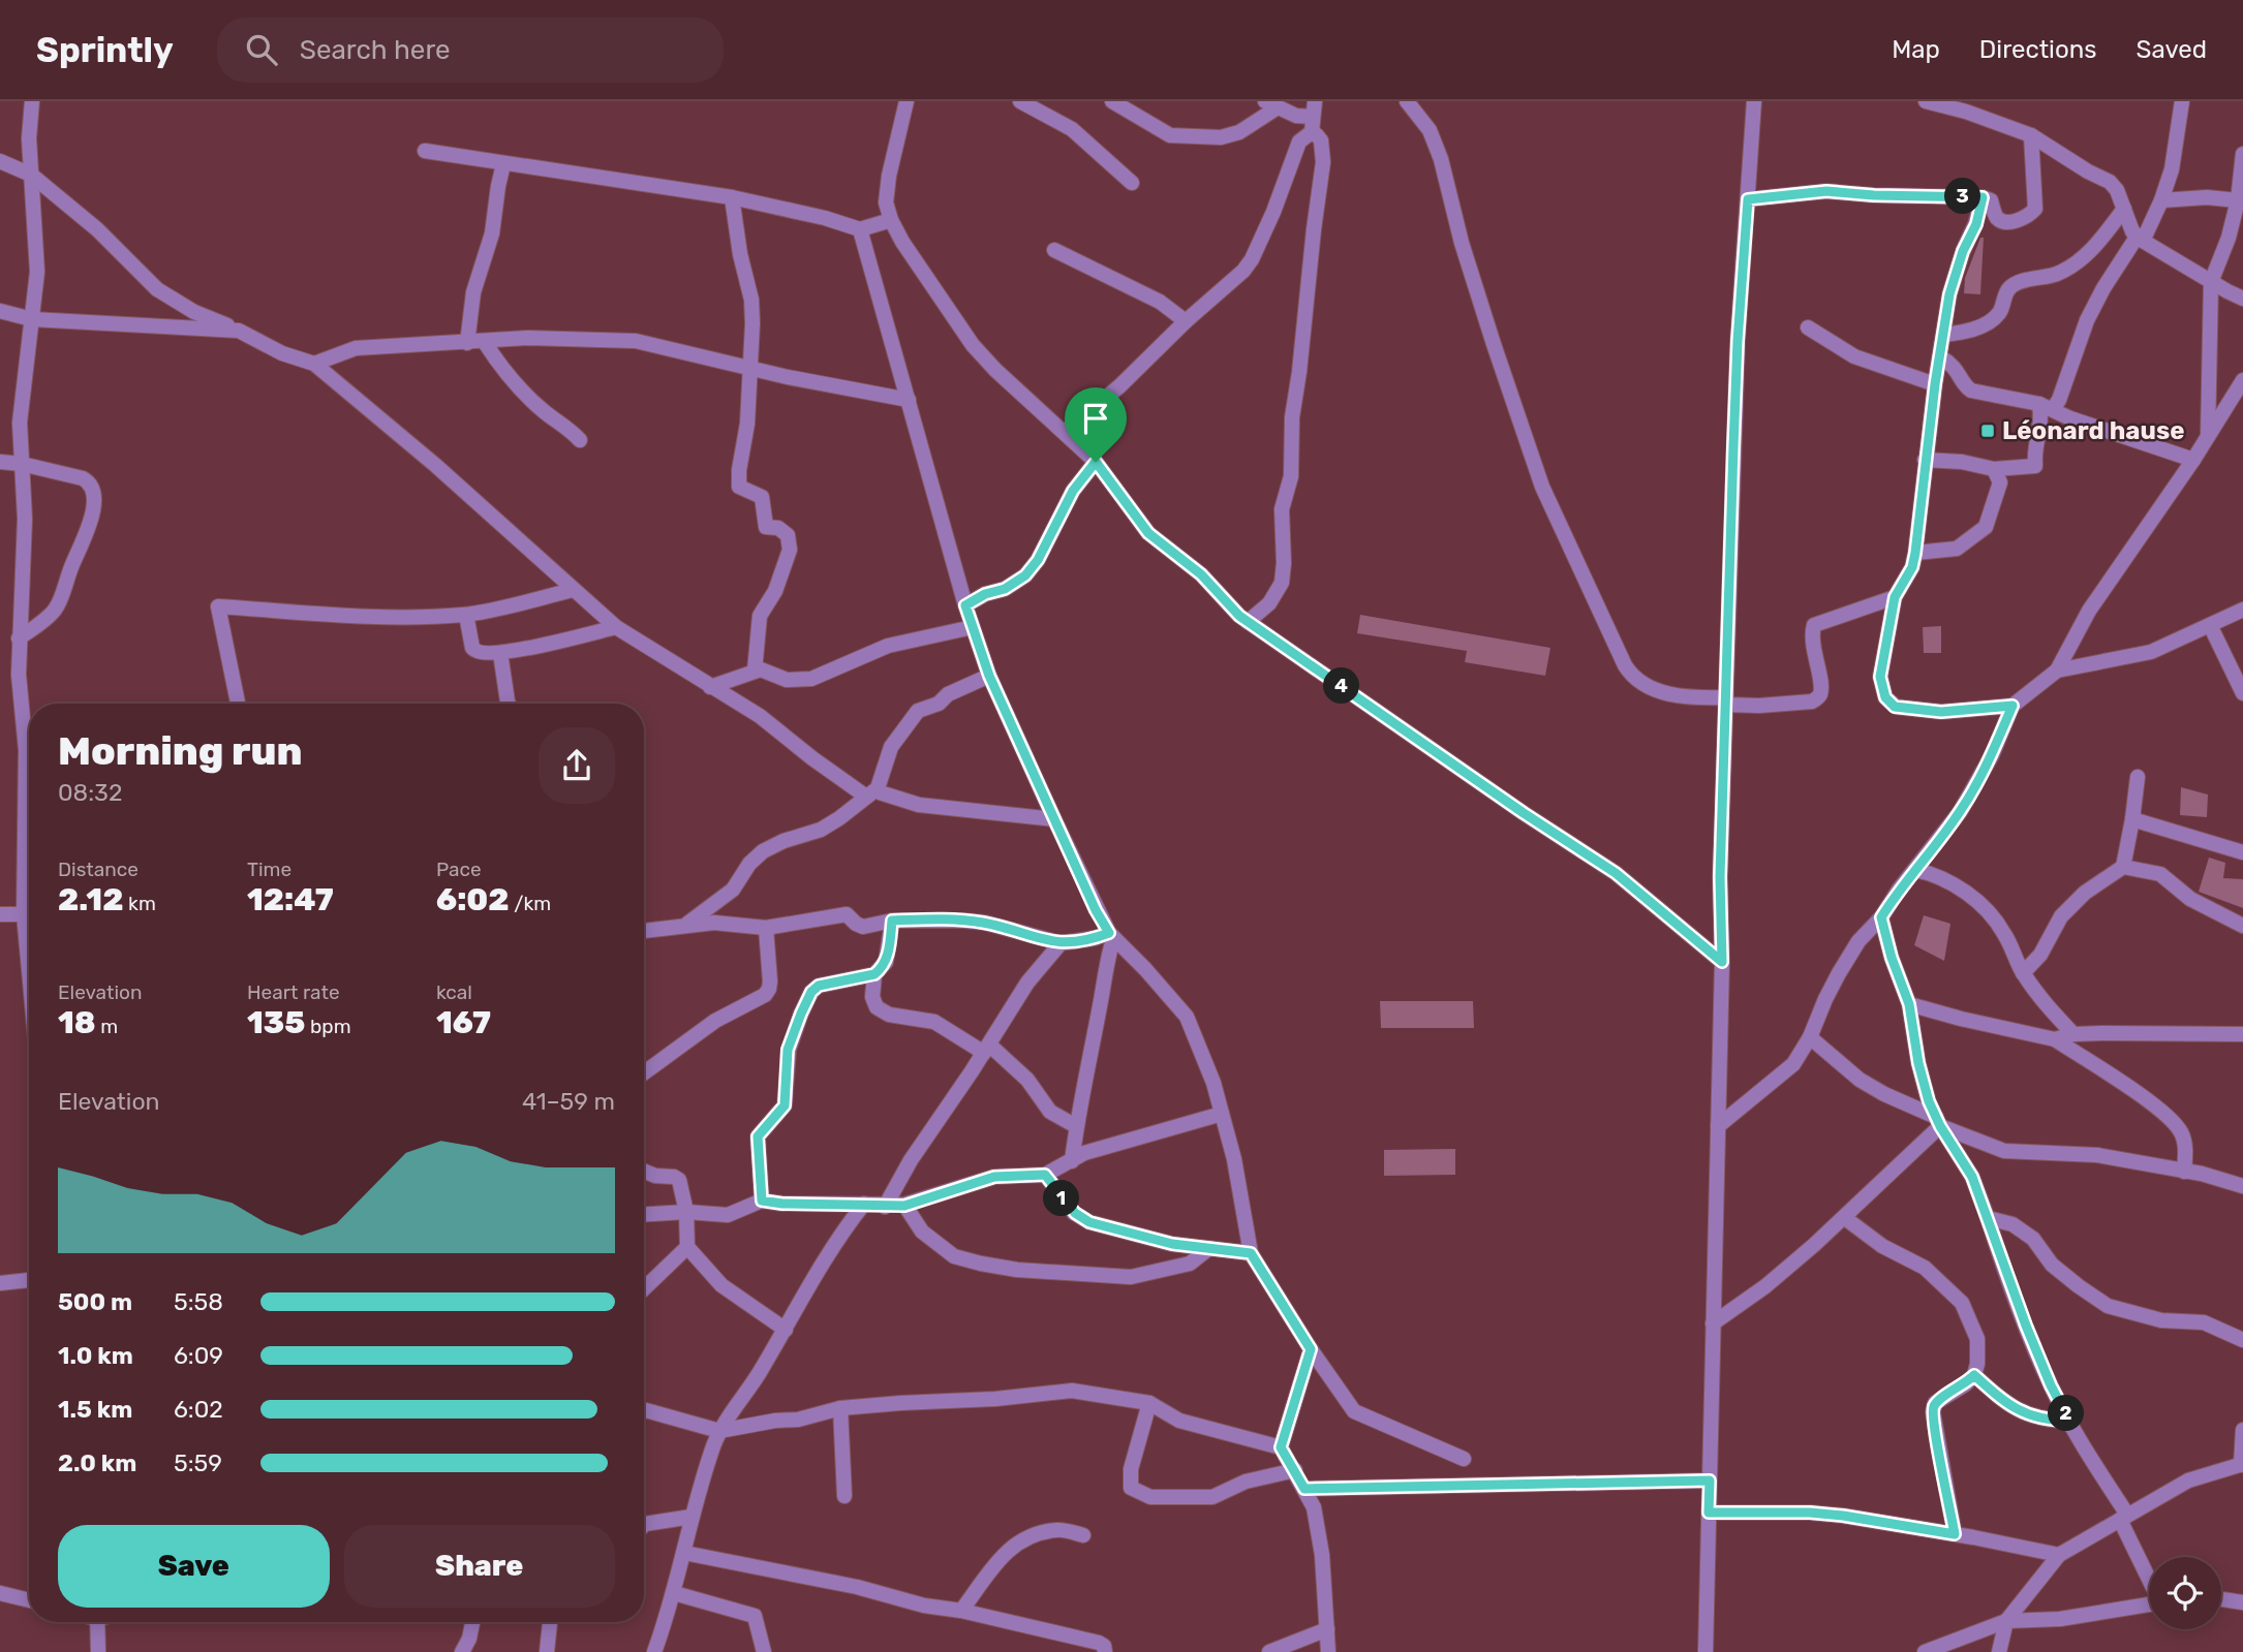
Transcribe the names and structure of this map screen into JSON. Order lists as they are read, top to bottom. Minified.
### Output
{"places":{"transit":["Léonard hause"]},"page":{"header":"Sprintly","search":"Search here","nav":["Map","Directions","Saved"],"pins":["3","4","1","2"],"heading":["Morning run","08:32"],"stats":[["Distance","2.12 km"],["Time","12:47"],["Pace","6:02 /km"],["Elevation","18 m"],["Heart rate","135 bpm"],["kcal","167"]],"chart":["Elevation","41–59 m"],"list":[{"name":"500 m","note":"5:58"},{"name":"1.0 km","note":"6:09"},{"name":"1.5 km","note":"6:02"},{"name":"2.0 km","note":"5:59"}],"buttons":["Save","Share"]}}
